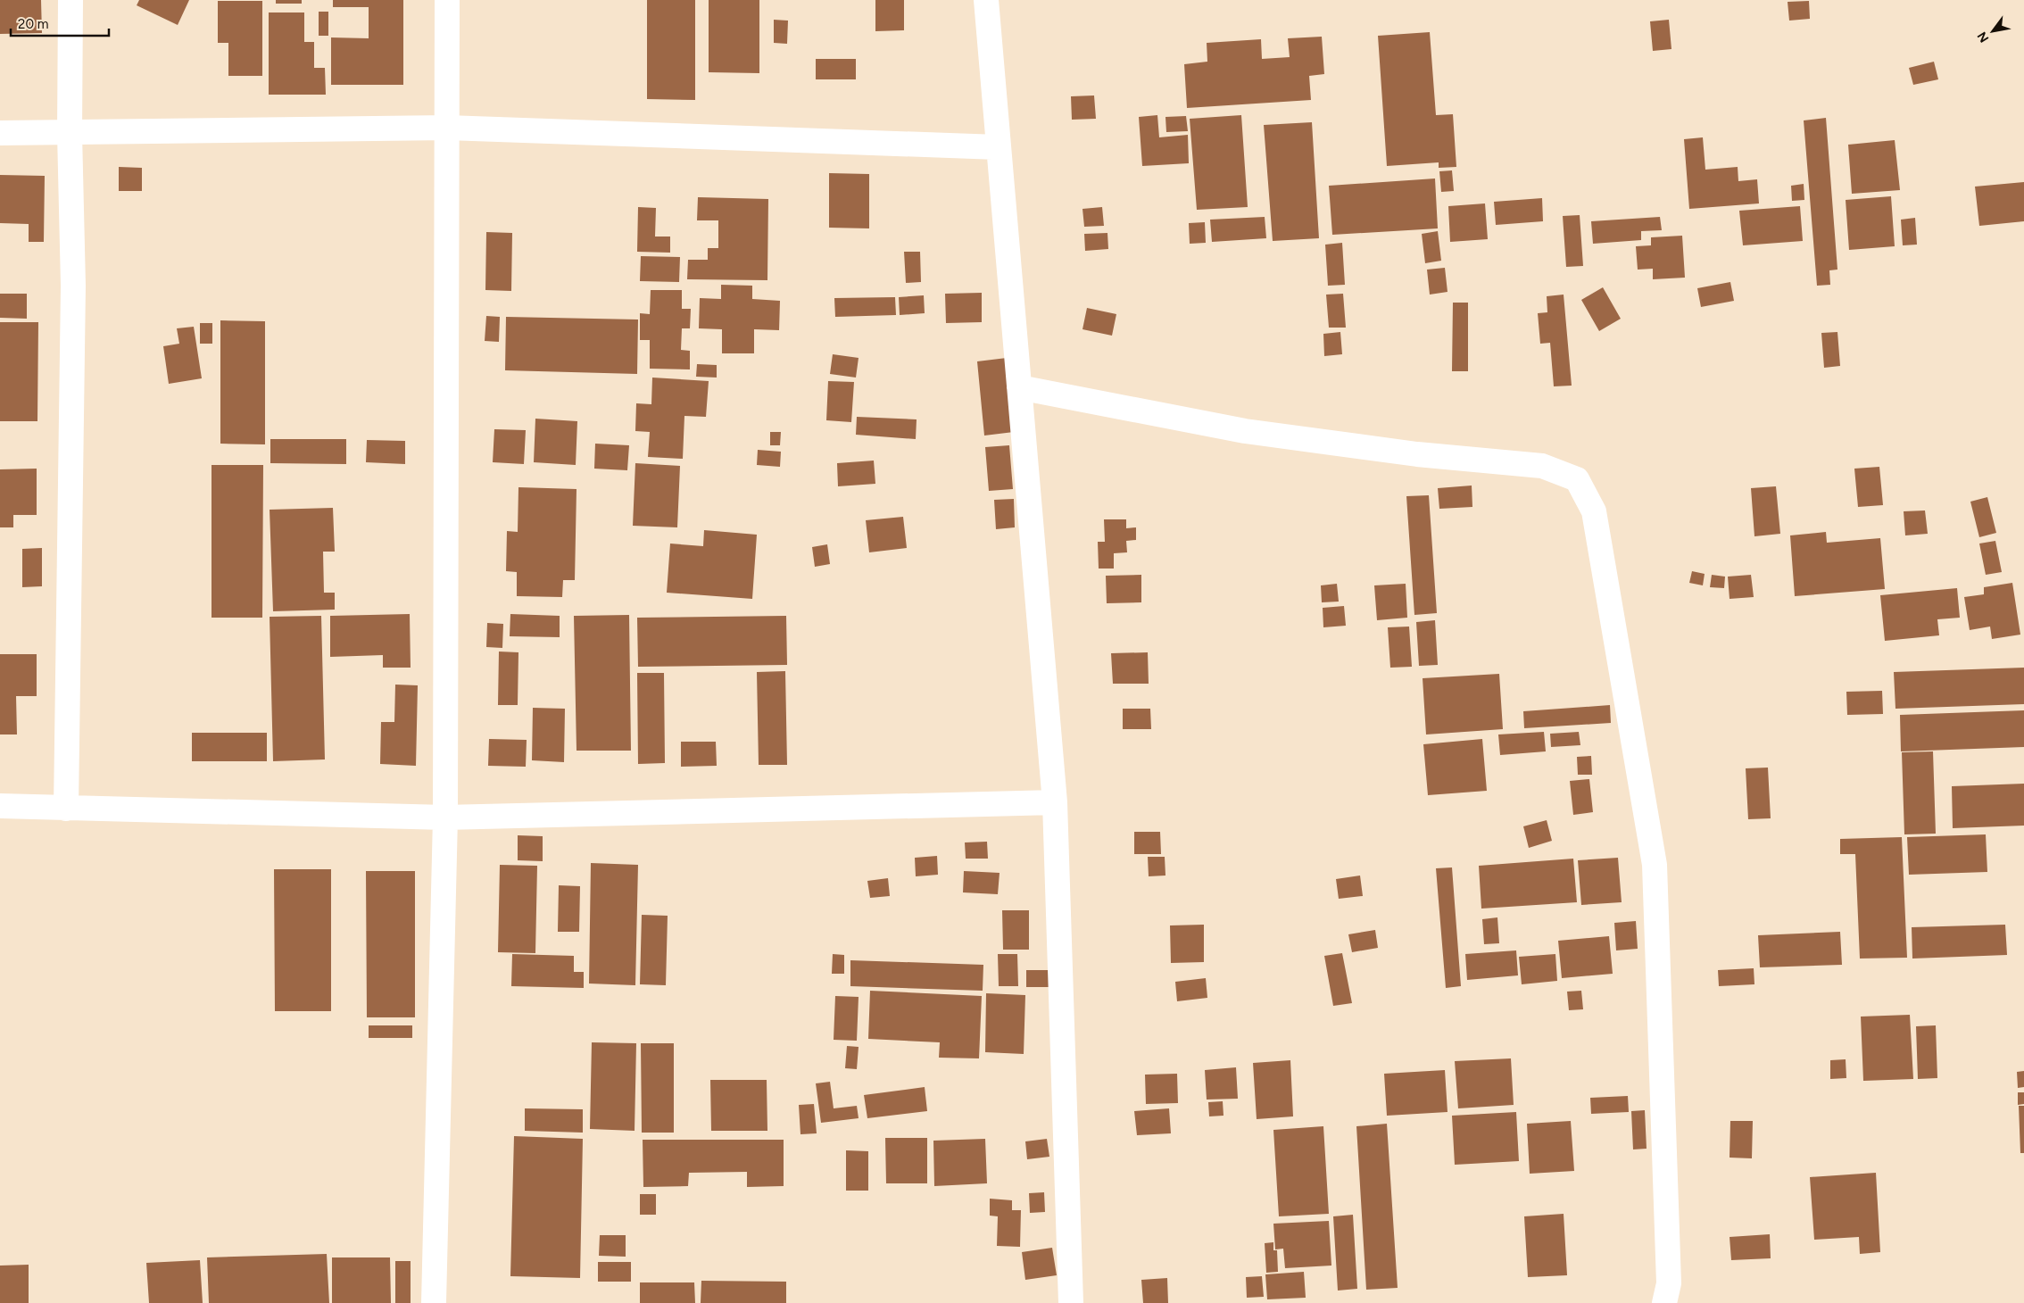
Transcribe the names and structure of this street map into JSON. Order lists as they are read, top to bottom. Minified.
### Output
{"scale_bar":"20 m","north":"bottom left"}
